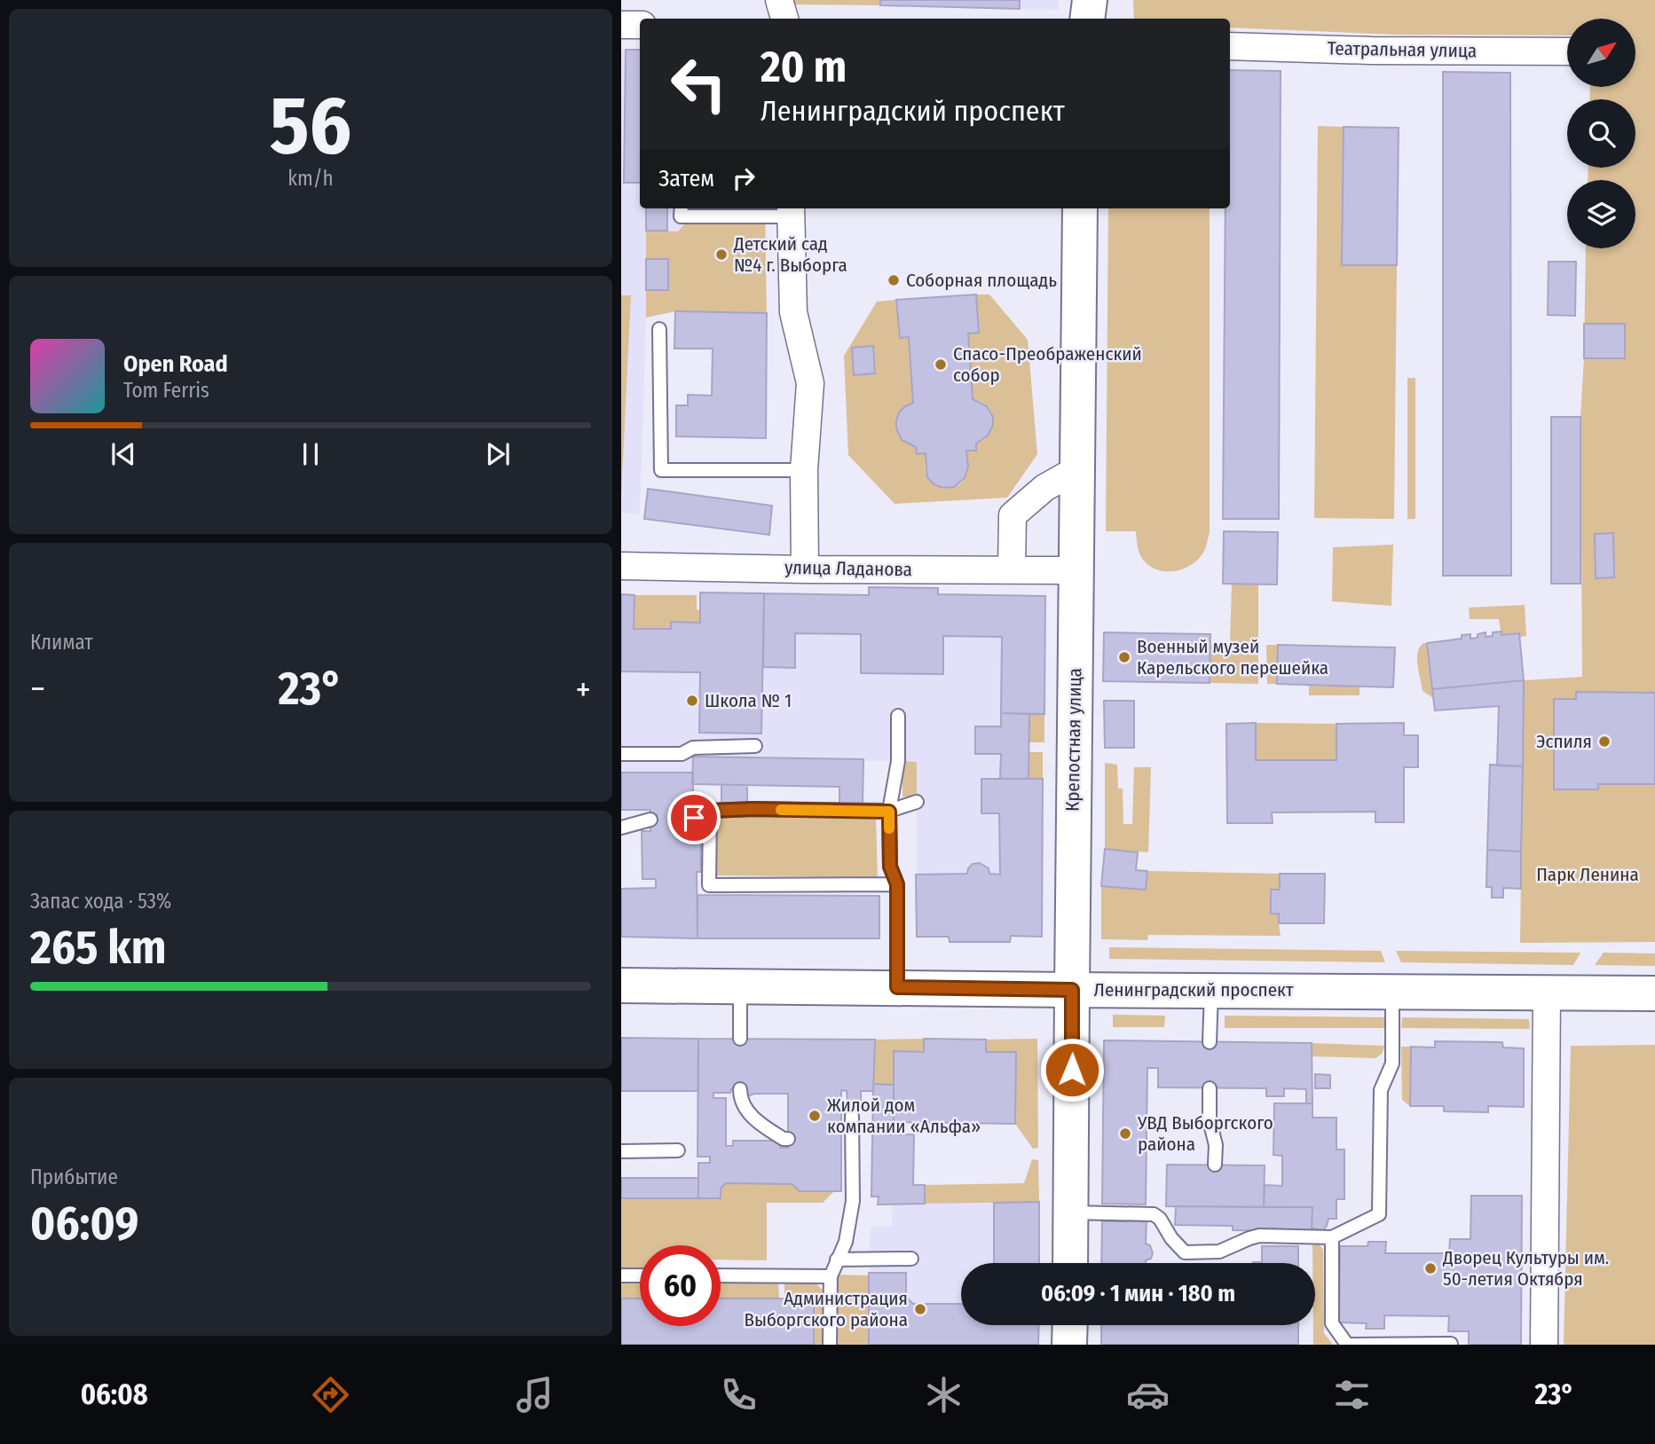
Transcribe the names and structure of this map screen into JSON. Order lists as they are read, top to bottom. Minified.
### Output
{"streets":{"street":["Театральная улица","улица Ладанова","Крепостная улица","Ленинградский проспект"]},"crossings":[["улица Ладанова","Крепостная улица"],["Крепостная улица","Ленинградский проспект"]],"parks":["Парк Ленина"],"places":["Детский сад №4 г. Выборга","Соборная площадь","Спасо-Преображенский собор","Военный музей Карельского перешейка","Школа № 1","Эспиля","Жилой дом компании «Альфа»","УВД Выборгского района","Дворец Культуры им. 50-летия Октября","Администрация Выборгского района"],"north":"top right","page":{"tile":[["56","km/h"],"Климат",["Запас хода · 53%","265 km"],["Прибытие","06:09"]],"turn":["20 m","Ленинградский проспект"],"then":"Затем","song":["Open Road","Tom Ferris"],"heat":["−","23°","+"],"limit":"60","trip":"06:09 · 1 мин · 180 m","tabs":["06:08","23°"]}}
